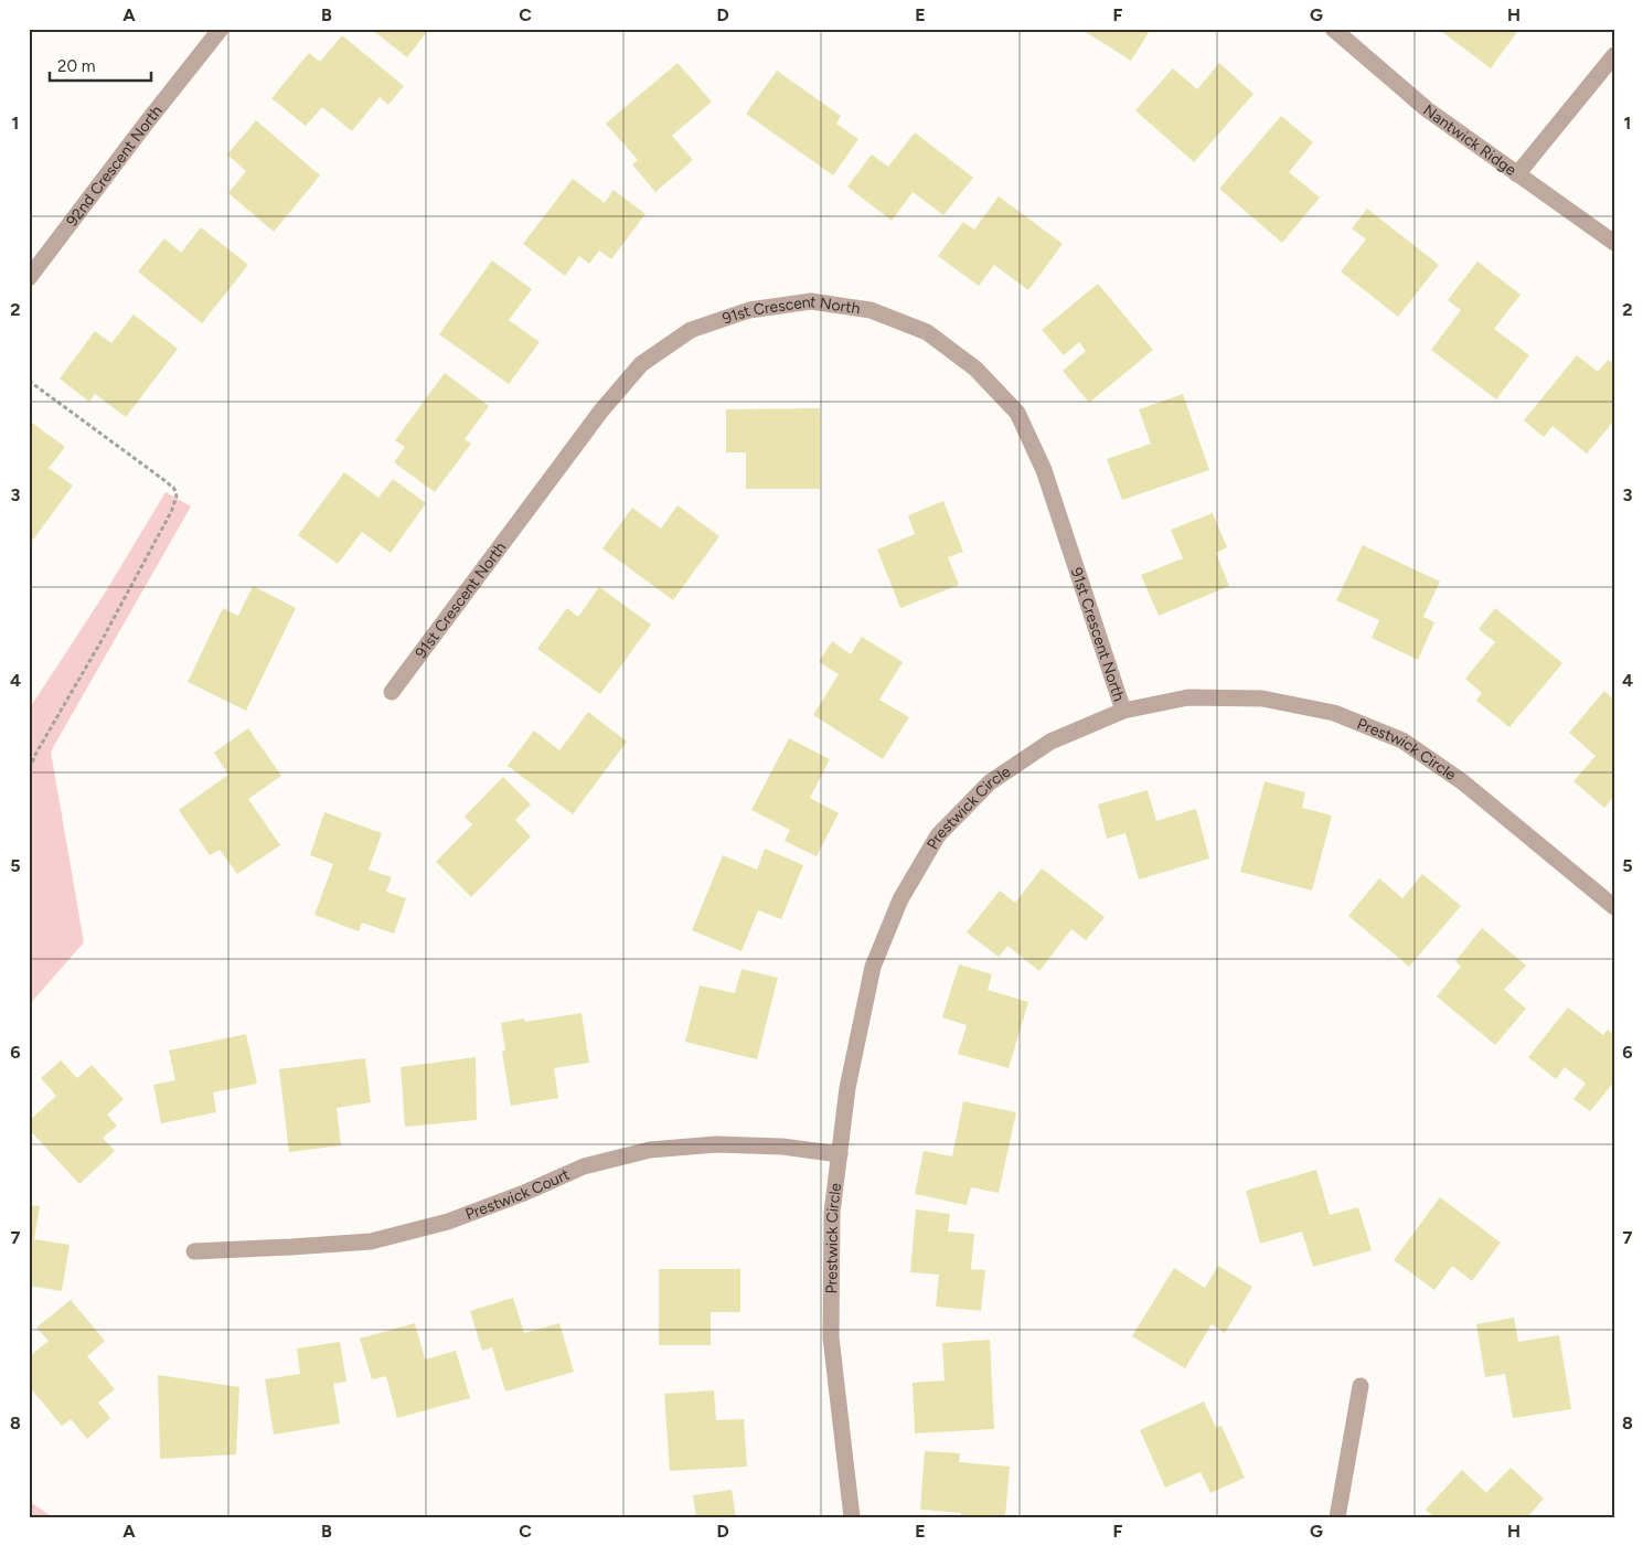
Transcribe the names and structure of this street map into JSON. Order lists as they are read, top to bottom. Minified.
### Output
{"streets":{"street":["Nantwick Ridge","92nd Crescent North","91st Crescent North","Prestwick Circle","Prestwick Court"]},"crossings":[["91st Crescent North","Prestwick Circle"],["Prestwick Circle","Prestwick Court"]],"scale_bar":"20 m","grid":{"columns":["A","B","C","D","E","F","G","H"],"rows":["1","2","3","4","5","6","7","8"]}}
